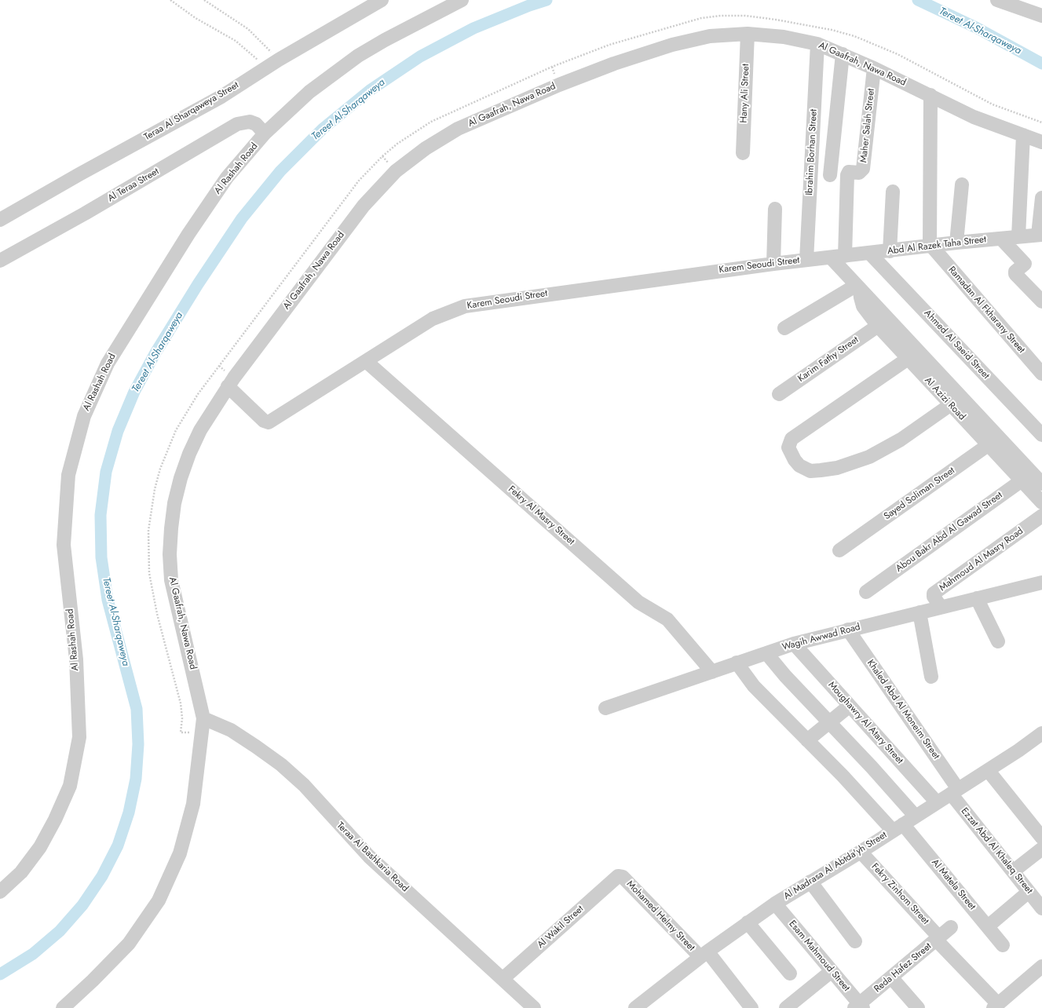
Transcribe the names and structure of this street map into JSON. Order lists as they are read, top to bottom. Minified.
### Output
{"streets":{"street":["Al Gaafrah, Nawa Road","Hany Ali Street","Teraa Al Sharqaweya Street","Maher Salah Street","Ibrahim Borhan Street","Al Rashah Road","Al Teraa Street","Abd Al Razek Taha Street","Karem Seoudi Street","Ramadan Al Fkharany Street","Ahmed Al Saeid Street","Karim Fathy Street","Al Azizi Road","Sayed Soliman Street","Fekry Al Masry Street","Abou Bakr Abd Al Gawad Street","Mahmoud Al Masry Road","Wagih Awwad Road","Khaled Abd Al Moneim Street","Moughawry Al Atary Street","Ezzat Abd Al Khaleq Street","Teraa Al Bashkaria Road","Al Madrasa Al Abtda'yh Street","Al Matela Street","Fekry Zinhom Street","Mohamed Helmy Street","Al Wakil Street","Esam Mahmoud Street","Reda Hafez Street"]},"crossings":[["Al Gaafrah, Nawa Road","Hany Ali Street"],["Al Gaafrah, Nawa Road","Maher Salah Street"],["Al Gaafrah, Nawa Road","Ibrahim Borhan Street"],["Al Gaafrah, Nawa Road","Karem Seoudi Street"],["Al Gaafrah, Nawa Road","Teraa Al Bashkaria Road"],["Maher Salah Street","Abd Al Razek Taha Street"],["Maher Salah Street","Karem Seoudi Street"],["Maher Salah Street","Al Azizi Road"],["Ibrahim Borhan Street","Karem Seoudi Street"],["Al Rashah Road","Al Teraa Street"],["Abd Al Razek Taha Street","Karem Seoudi Street"],["Abd Al Razek Taha Street","Ramadan Al Fkharany Street"],["Abd Al Razek Taha Street","Ahmed Al Saeid Street"],["Abd Al Razek Taha Street","Al Azizi Road"],["Karem Seoudi Street","Al Azizi Road"],["Karem Seoudi Street","Fekry Al Masry Street"],["Karim Fathy Street","Al Azizi Road"],["Al Azizi Road","Sayed Soliman Street"],["Al Azizi Road","Abou Bakr Abd Al Gawad Street"],["Fekry Al Masry Street","Wagih Awwad Road"],["Mahmoud Al Masry Road","Wagih Awwad Road"],["Wagih Awwad Road","Khaled Abd Al Moneim Street"],["Wagih Awwad Road","Moughawry Al Atary Street"],["Wagih Awwad Road","Al Matela Street"],["Khaled Abd Al Moneim Street","Ezzat Abd Al Khaleq Street"],["Khaled Abd Al Moneim Street","Al Madrasa Al Abtda'yh Street"],["Moughawry Al Atary Street","Al Madrasa Al Abtda'yh Street"],["Ezzat Abd Al Khaleq Street","Al Madrasa Al Abtda'yh Street"],["Teraa Al Bashkaria Road","Al Wakil Street"],["Al Madrasa Al Abtda'yh Street","Al Matela Street"],["Al Madrasa Al Abtda'yh Street","Fekry Zinhom Street"],["Al Madrasa Al Abtda'yh Street","Mohamed Helmy Street"],["Al Madrasa Al Abtda'yh Street","Esam Mahmoud Street"],["Fekry Zinhom Street","Reda Hafez Street"],["Mohamed Helmy Street","Al Wakil Street"],["Esam Mahmoud Street","Reda Hafez Street"]],"water":["Tereet Al-Sharqaweya"]}
